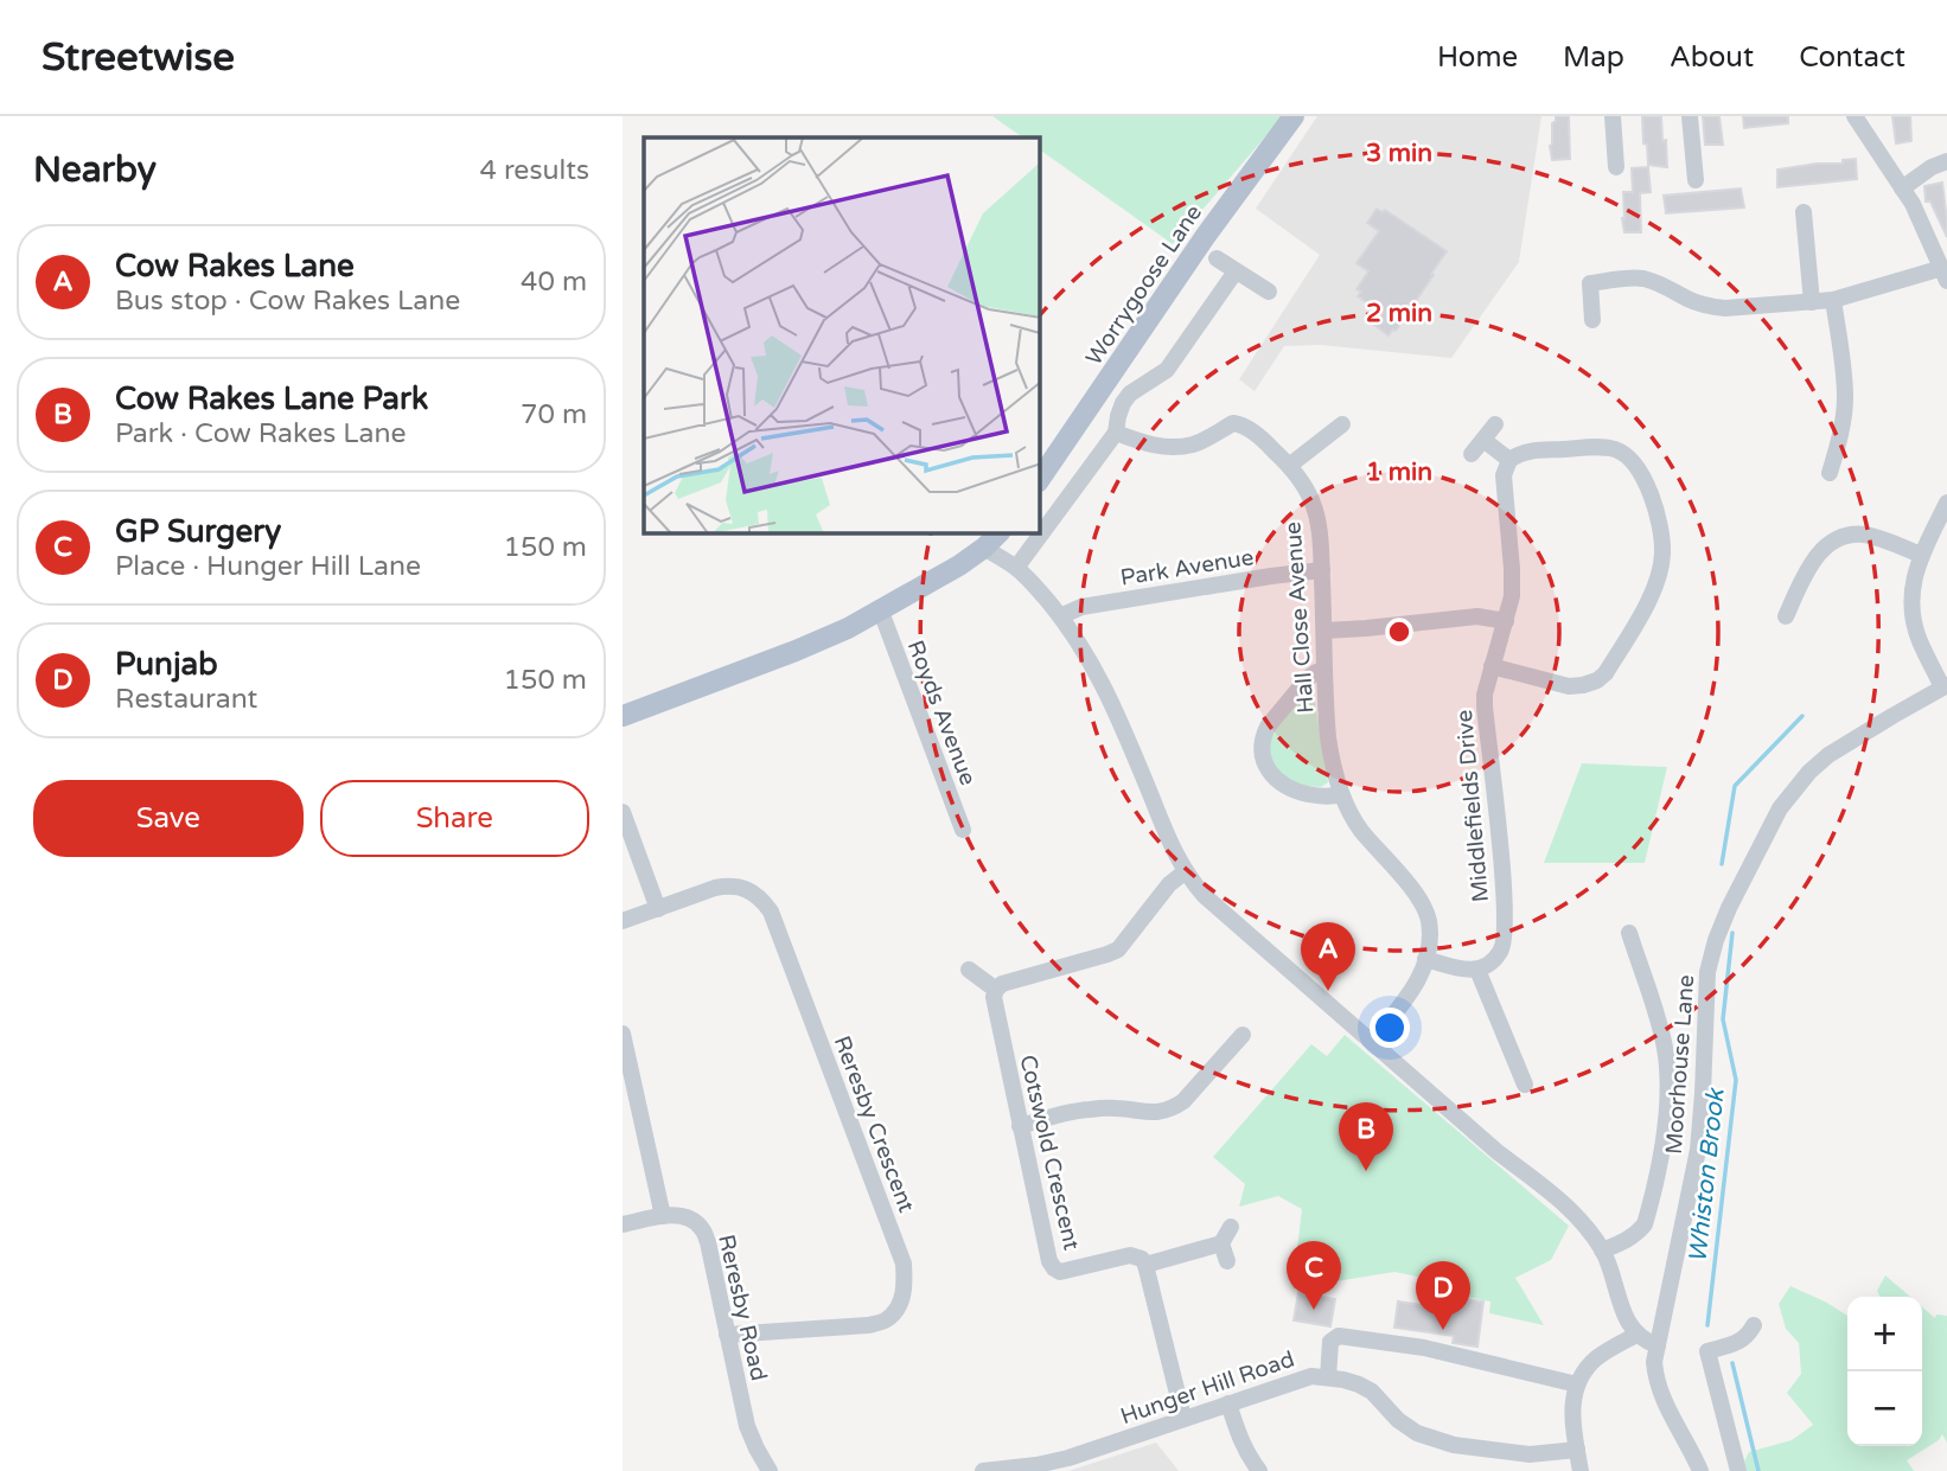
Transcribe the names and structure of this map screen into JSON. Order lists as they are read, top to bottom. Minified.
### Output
{"streets":{"main road":["Worrygoose Lane"],"street":["Park Avenue","Hall Close Avenue","Royds Avenue","Middlefields Drive","Moorhouse Lane","Reresby Crescent","Cotswold Crescent","Reresby Road","Hunger Hill Road"]},"crossings":[["Park Avenue","Hall Close Avenue"],["Reresby Crescent","Reresby Road"]],"water":["Whiston Brook"],"page":{"header":"Streetwise","nav":["Home","Map","About","Contact"],"heading":["Nearby","4 results"],"list":[{"mark":"A","name":"Cow Rakes Lane","note":"Bus stop · Cow Rakes Lane","value":"40 m"},{"mark":"B","name":"Cow Rakes Lane Park","note":"Park · Cow Rakes Lane","value":"70 m"},{"mark":"C","name":"GP Surgery","note":"Place · Hunger Hill Lane","value":"150 m"},{"mark":"D","name":"Punjab","note":"Restaurant","value":"150 m"}],"buttons":["Save","Share"],"pins":["A","B","C","D"],"map_buttons":["+","−"]},"rings":["3 min","2 min","1 min"]}
